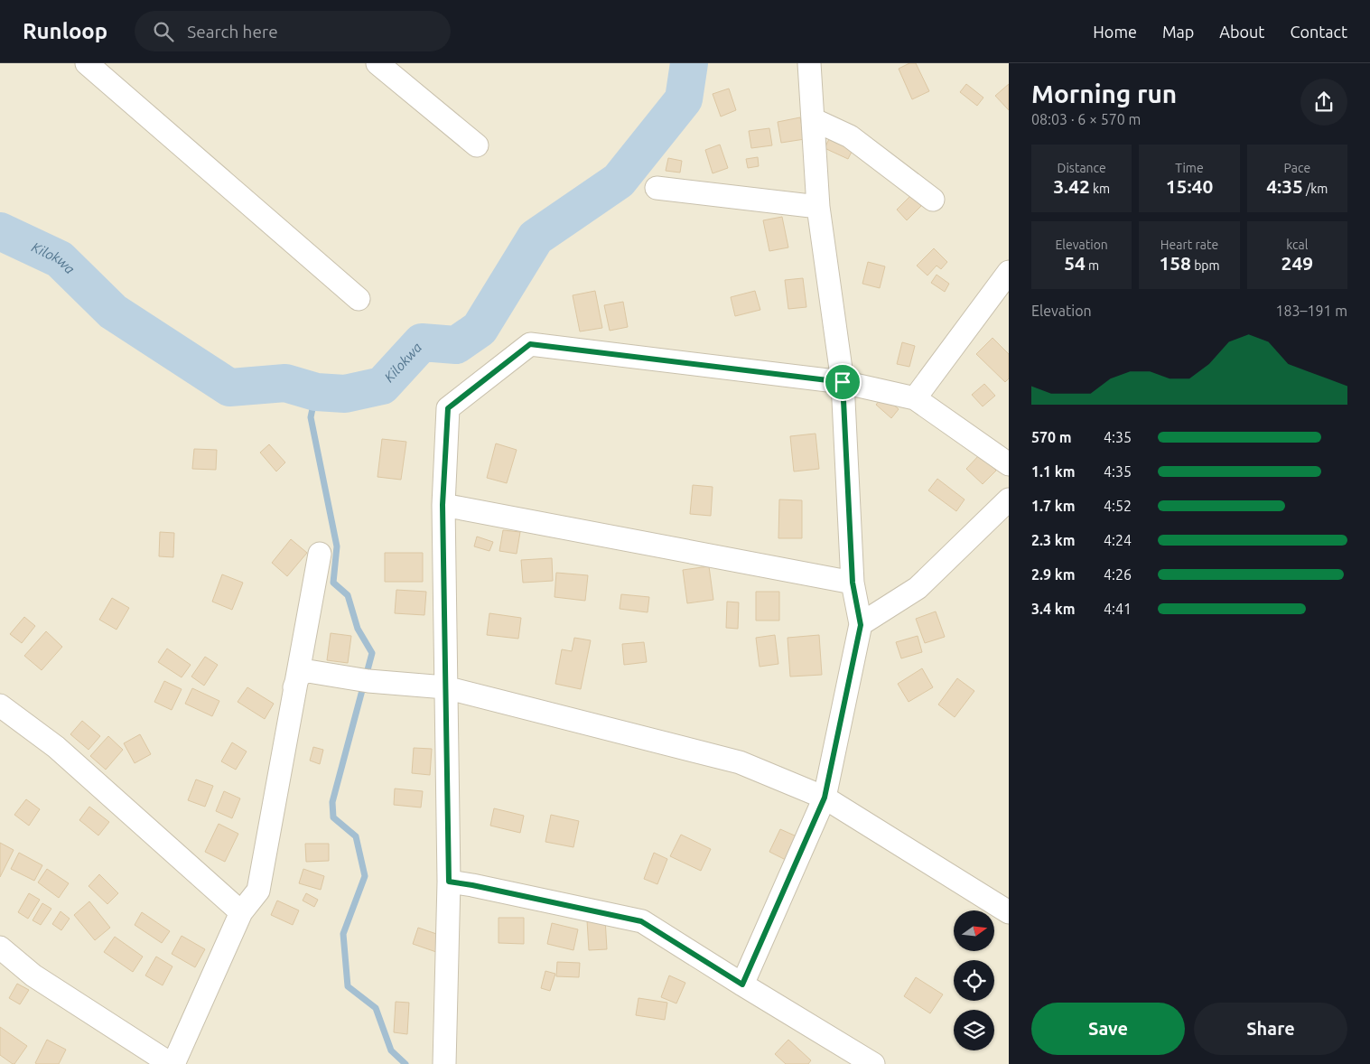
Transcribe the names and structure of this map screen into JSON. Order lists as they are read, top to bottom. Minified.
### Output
{"water":["Kilokwa"],"north":"right","page":{"header":"Runloop","search":"Search here","nav":["Home","Map","About","Contact"],"heading":["Morning run","08:03 · 6 × 570 m"],"stats":[["Distance","3.42 km"],["Time","15:40"],["Pace","4:35 /km"],["Elevation","54 m"],["Heart rate","158 bpm"],["kcal","249"]],"chart":["Elevation","183–191 m"],"list":[{"name":"570 m","note":"4:35"},{"name":"1.1 km","note":"4:35"},{"name":"1.7 km","note":"4:52"},{"name":"2.3 km","note":"4:24"},{"name":"2.9 km","note":"4:26"},{"name":"3.4 km","note":"4:41"}],"buttons":["Save","Share"]}}
